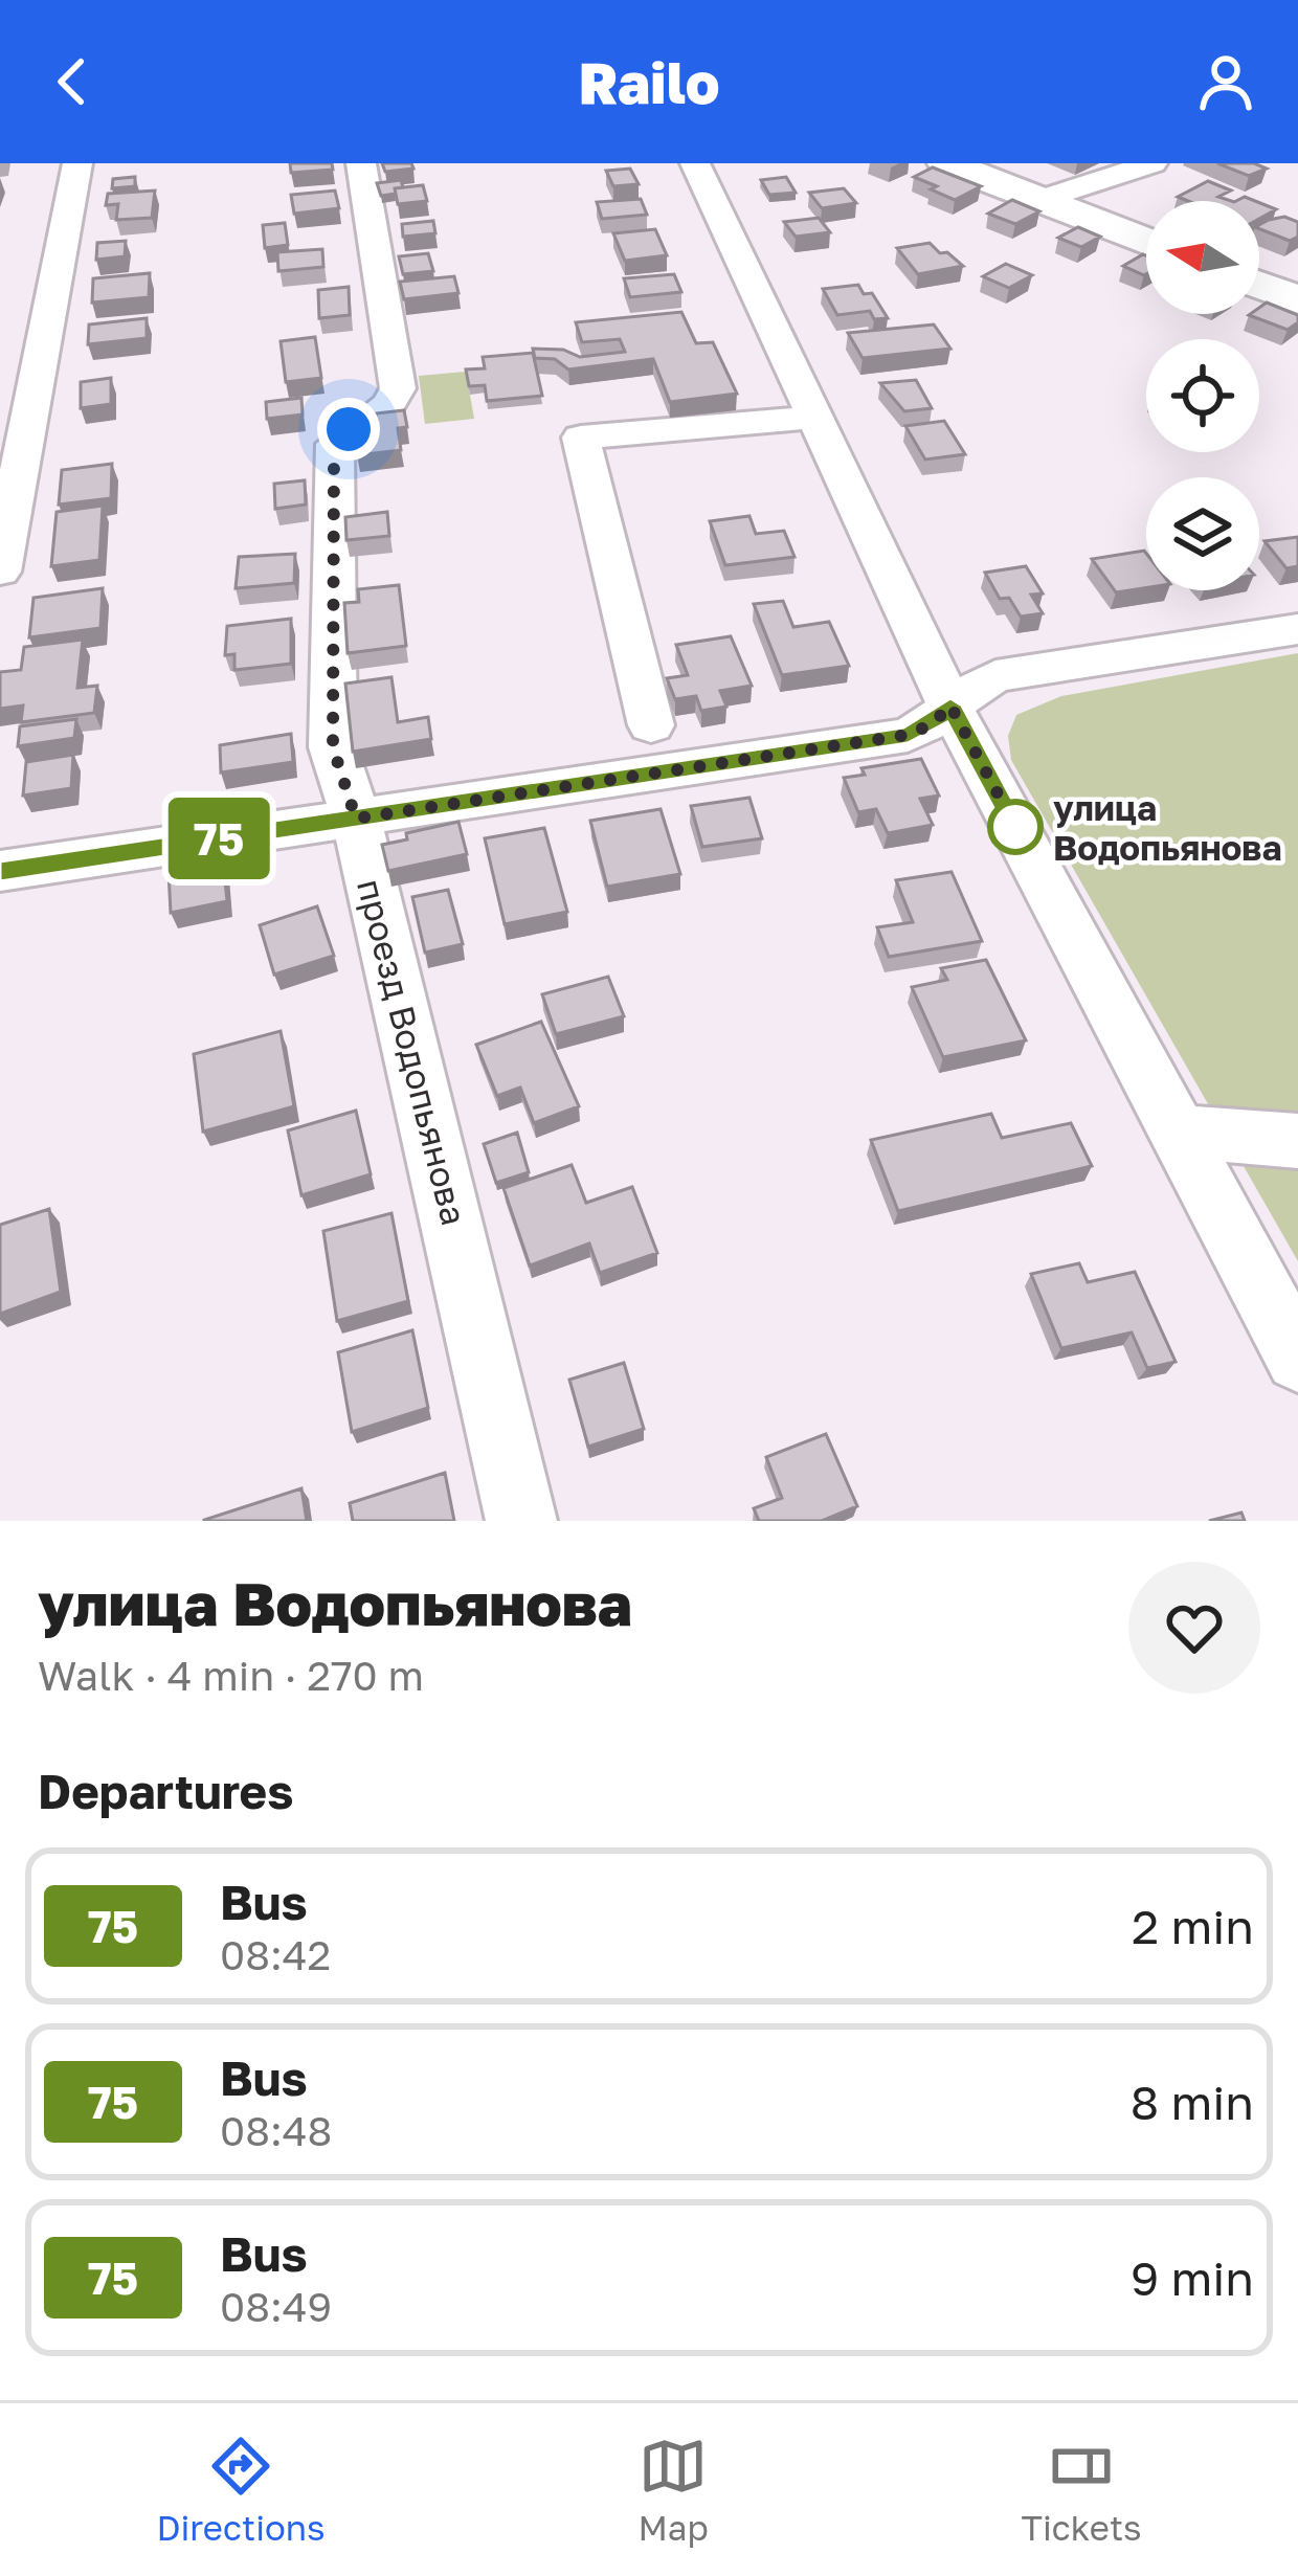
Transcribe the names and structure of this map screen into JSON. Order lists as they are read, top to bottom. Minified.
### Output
{"streets":{"street":["проезд Водопьянова"]},"places":["улица Водопьянова"],"lines":["bus line 75"],"north":"left","page":{"header":"Railo","on_map":"75","heading":[["улица Водопьянова","Walk · 4 min · 270 m"],"Departures"],"list":[{"mark":"75","name":"Bus","note":"08:42","value":"2 min"},{"mark":"75","name":"Bus","note":"08:48","value":"8 min"},{"mark":"75","name":"Bus","note":"08:49","value":"9 min"}],"tabs":["Directions","Map","Tickets"]}}
